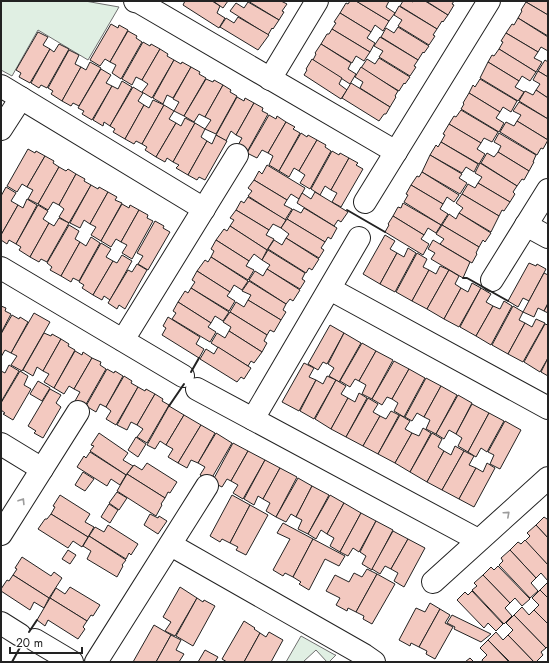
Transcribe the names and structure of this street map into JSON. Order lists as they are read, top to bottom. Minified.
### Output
{"scale_bar":"20 m"}
